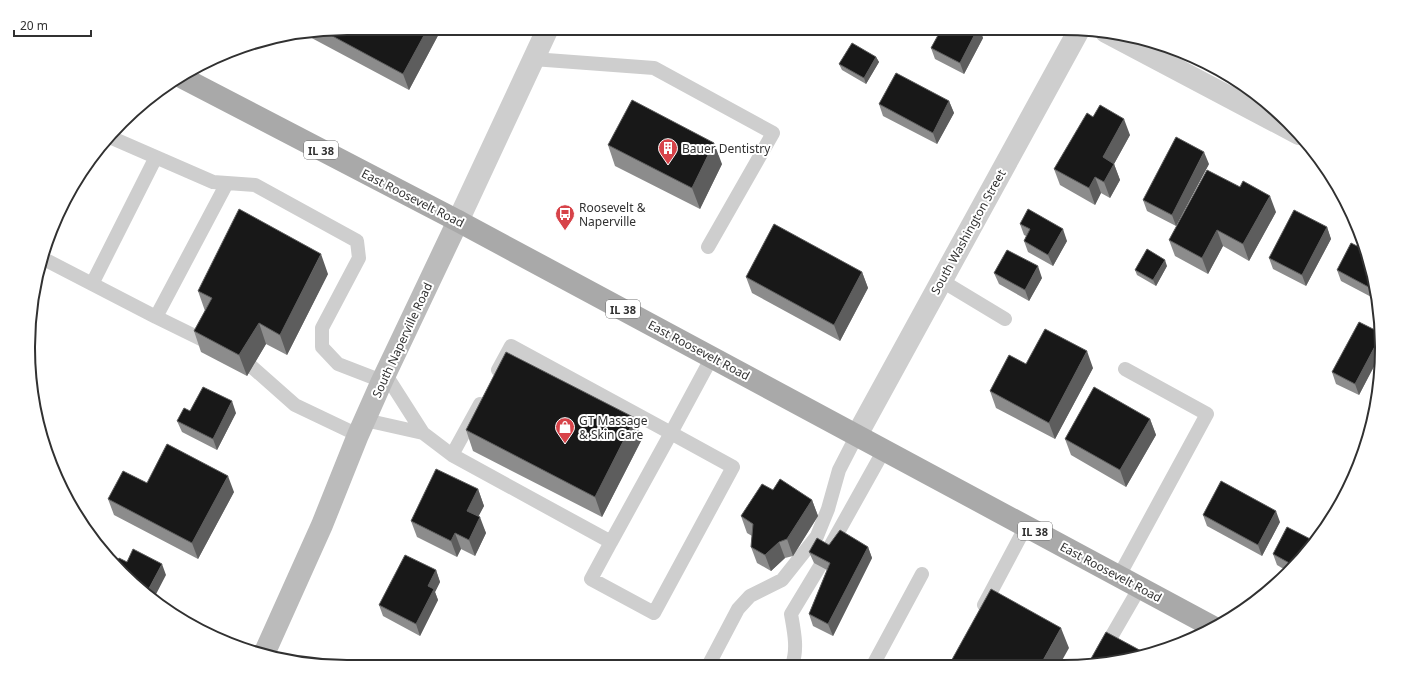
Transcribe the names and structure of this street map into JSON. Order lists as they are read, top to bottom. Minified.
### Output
{"streets":{"main road":["IL 38","East Roosevelt Road","South Naperville Road"],"street":["South Washington Street"]},"crossings":[["East Roosevelt Road","South Washington Street"],["East Roosevelt Road","South Naperville Road"]],"places":{"building":["Bauer Dentistry"],"bus stop":["Roosevelt & Naperville"],"shop":["GT Massage & Skin Care"]},"scale_bar":"20 m"}
